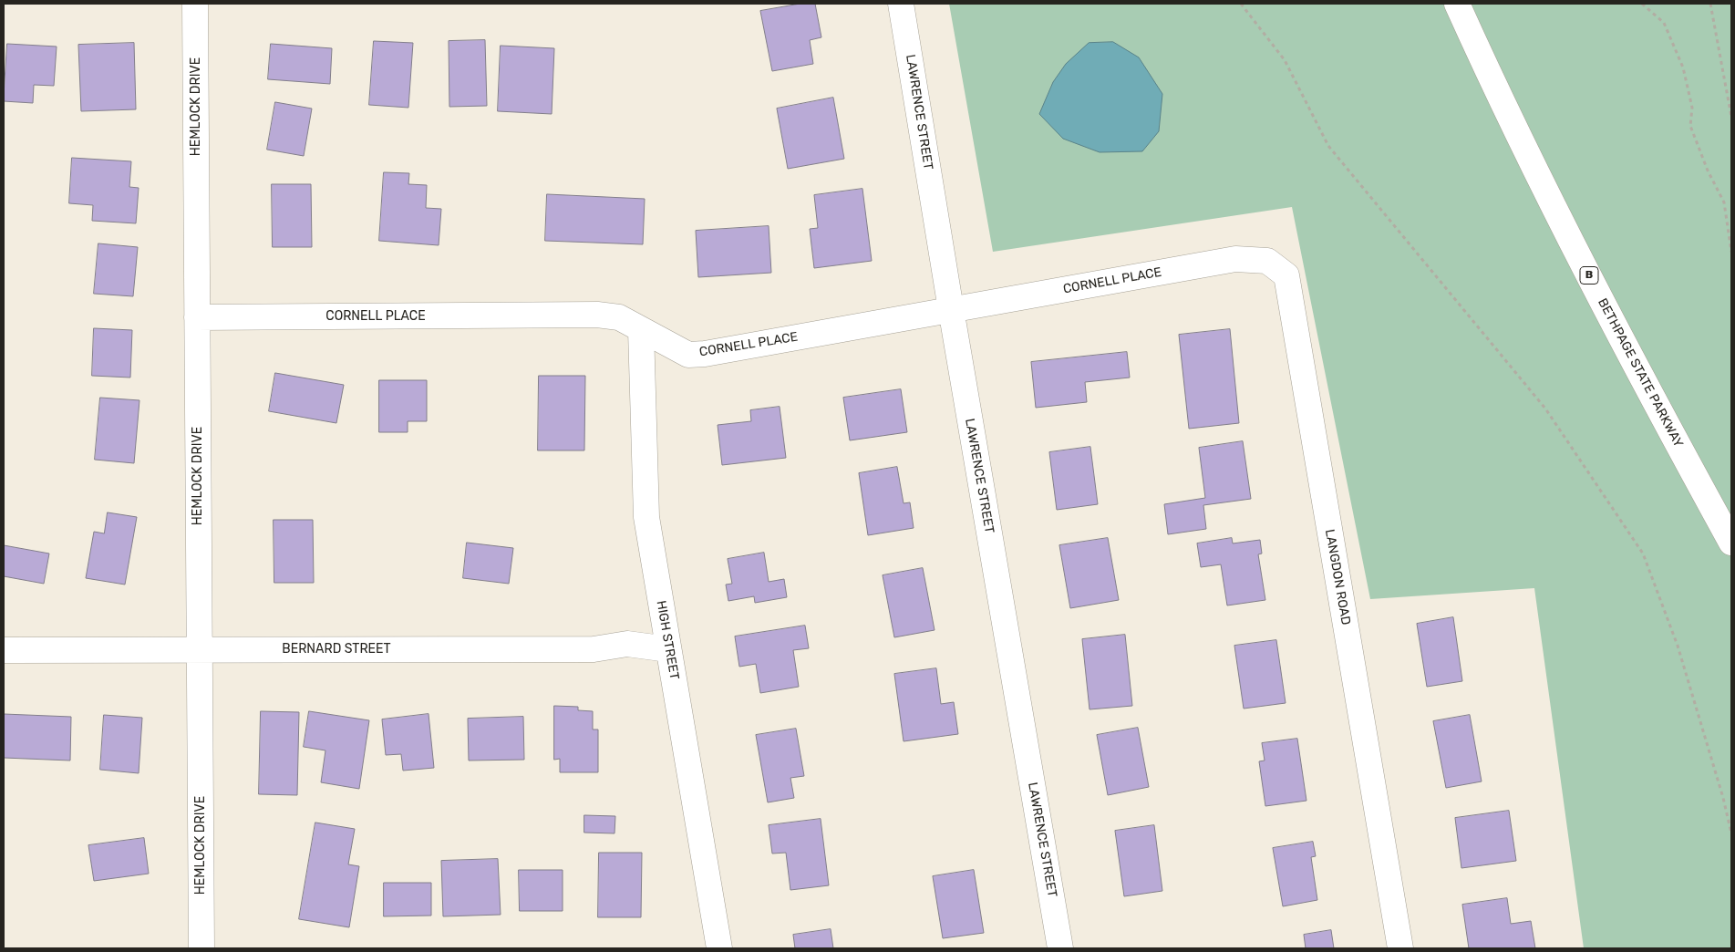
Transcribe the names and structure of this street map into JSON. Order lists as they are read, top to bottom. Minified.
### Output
{"streets":{"main road":["HEMLOCK DRIVE","LAWRENCE STREET","B","CORNELL PLACE","BETHPAGE STATE PARKWAY","LANGDON ROAD","HIGH STREET","BERNARD STREET"]},"crossings":[["HEMLOCK DRIVE","CORNELL PLACE"],["HEMLOCK DRIVE","BERNARD STREET"],["LAWRENCE STREET","CORNELL PLACE"],["CORNELL PLACE","LANGDON ROAD"],["CORNELL PLACE","HIGH STREET"],["HIGH STREET","BERNARD STREET"]]}
